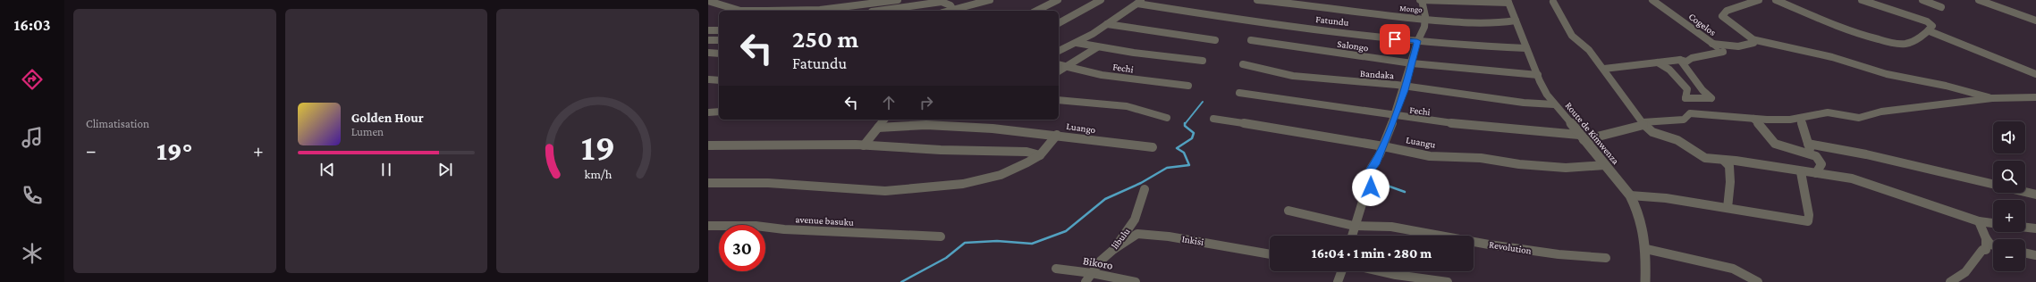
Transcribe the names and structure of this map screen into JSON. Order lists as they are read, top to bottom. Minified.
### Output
{"streets":{"street":["Mongo","Fatundu","Cogelos","Salongo","Fechi","Bandaka","Luango","Route de Kimwenza","Luangu","avenue basuku","libulu","Inkisi","Revolution","Bikoro"]},"crossings":[["Mongo","Route de Kimwenza"],["Fatundu","Route de Kimwenza"],["Salongo","Route de Kimwenza"],["Fechi","Route de Kimwenza"],["Bandaka","Route de Kimwenza"],["Route de Kimwenza","Luangu"],["libulu","Inkisi"],["libulu","Bikoro"]],"page":{"tabs":"16:03","tile":"Climatisation","turn":["250 m","Fatundu"],"song":["Golden Hour","Lumen"],"map_buttons":["+","−"],"heat":["−","19°","+"],"limit":"30","trip":"16:04 · 1 min · 280 m","gauge":["19","km/h"]}}
